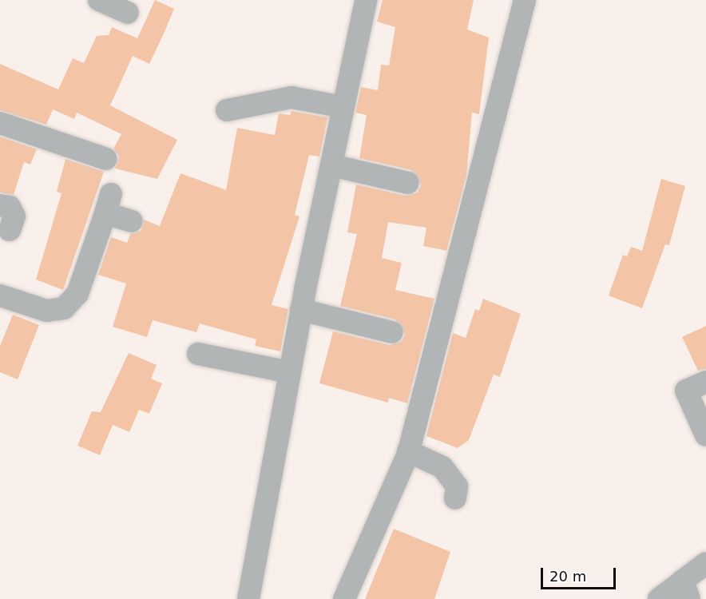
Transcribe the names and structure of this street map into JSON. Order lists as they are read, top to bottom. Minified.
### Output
{"scale_bar":"20 m"}
